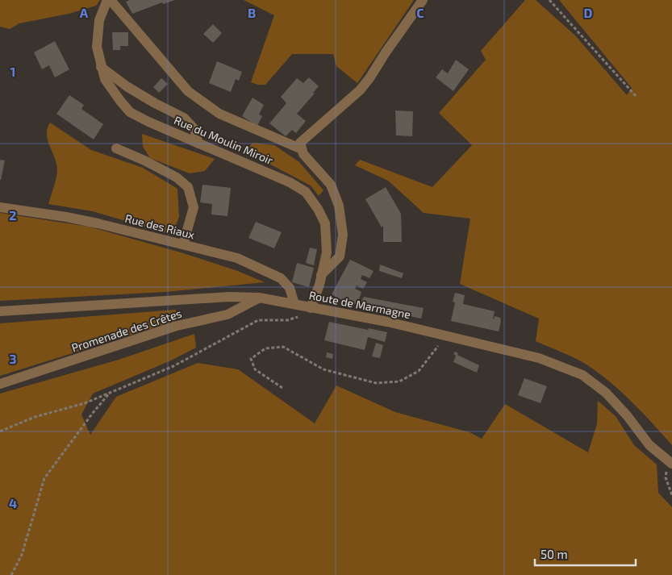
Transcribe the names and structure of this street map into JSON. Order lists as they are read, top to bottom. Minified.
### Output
{"streets":{"street":["Rue du Moulin Miroir","Rue des Riaux","Route de Marmagne","Promenade des Crêtes"]},"crossings":[["Rue du Moulin Miroir","Route de Marmagne"],["Rue des Riaux","Route de Marmagne"],["Route de Marmagne","Promenade des Crêtes"]],"scale_bar":"50 m","grid":{"columns":["A","B","C","D"],"rows":["1","2","3","4"]}}
